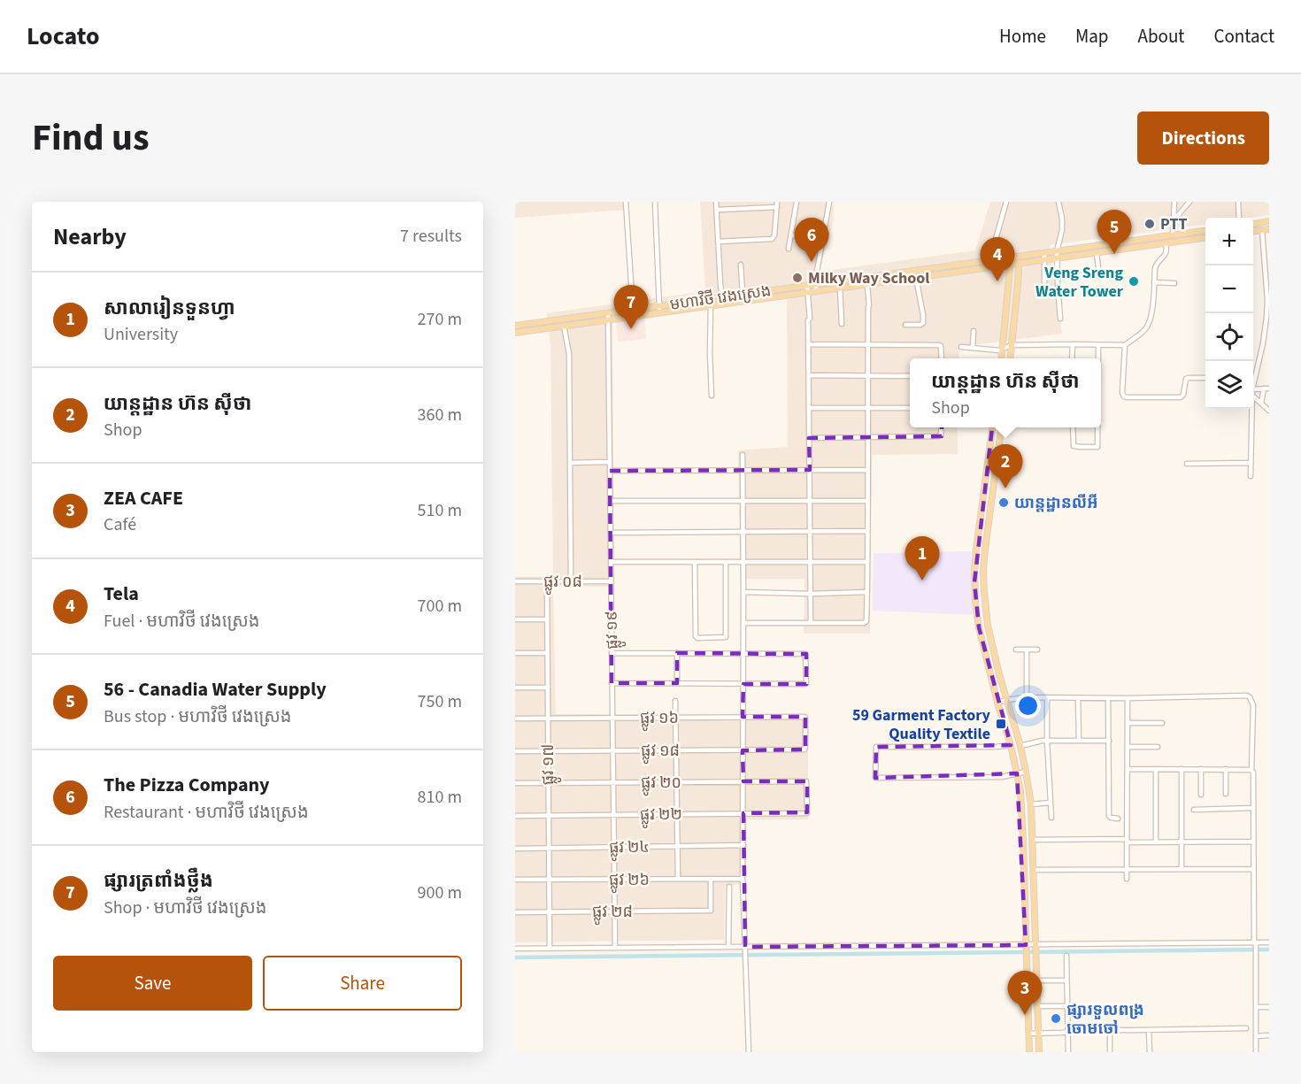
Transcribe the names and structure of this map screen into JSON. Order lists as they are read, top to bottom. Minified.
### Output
{"streets":{"main road":["មហាវិថី វេងស្រេង"],"street":["ផ្លូវ ០៨","ផ្លូវ ១៩","ផ្លូវ ១៦","ផ្លូវ ១៨","ផ្លូវ ១៧","ផ្លូវ ២០","ផ្លូវ ២២","ផ្លូវ ២៤","ផ្លូវ ២៦","ផ្លូវ ២៨"]},"crossings":[["មហាវិថី វេងស្រេង","ផ្លូវ ១៩"],["ផ្លូវ ០៨","ផ្លូវ ១៩"],["ផ្លូវ ០៨","ផ្លូវ ១៧"],["ផ្លូវ ១៩","ផ្លូវ ១៦"],["ផ្លូវ ១៩","ផ្លូវ ១៨"],["ផ្លូវ ១៩","ផ្លូវ ២០"],["ផ្លូវ ១៩","ផ្លូវ ២២"],["ផ្លូវ ១៩","ផ្លូវ ២៤"],["ផ្លូវ ១៩","ផ្លូវ ២៦"],["ផ្លូវ ១៩","ផ្លូវ ២៨"],["ផ្លូវ ១៦","ផ្លូវ ១៨"],["ផ្លូវ ១៦","ផ្លូវ ១៧"],["ផ្លូវ ១៨","ផ្លូវ ១៧"],["ផ្លូវ ១៧","ផ្លូវ ២០"],["ផ្លូវ ១៧","ផ្លូវ ២២"],["ផ្លូវ ១៧","ផ្លូវ ២៤"],["ផ្លូវ ១៧","ផ្លូវ ២៦"],["ផ្លូវ ១៧","ផ្លូវ ២៨"],["ផ្លូវ ២០","ផ្លូវ ២២"],["ផ្លូវ ២៦","ផ្លូវ ២៨"]],"places":{"other":["PTT","Milky Way School","Veng Sreng Water Tower","យាន្ដដ្ឋានលីអី","ផ្សារទួលពង្រ ចោមចៅ"],"transit":["59 Garment Factory Quality Textile"]},"page":{"header":"Locato","nav":["Home","Map","About","Contact"],"title":"Find us","buttons":["Directions",["Save","Share"]],"heading":["Nearby","7 results"],"pins":["5","6","4","7","2","1","3"],"map_buttons":["+","−"],"list":[{"mark":"1","name":"សាលារៀនទួនហ្វា","note":"University","value":"270 m"},{"mark":"2","name":"យាន្ដដ្ឋាន ហ៊ន ស៊ីថា","note":"Shop","value":"360 m"},{"mark":"3","name":"ZEA CAFE","note":"Café","value":"510 m"},{"mark":"4","name":"Tela","note":"Fuel · មហាវិថី វេងស្រេង","value":"700 m"},{"mark":"5","name":"56 - Canadia Water Supply","note":"Bus stop · មហាវិថី វេងស្រេង","value":"750 m"},{"mark":"6","name":"The Pizza Company","note":"Restaurant · មហាវិថី វេងស្រេង","value":"810 m"},{"mark":"7","name":"ផ្សារត្រពាំងថ្លឹង","note":"Shop · មហាវិថី វេងស្រេង","value":"900 m"}],"popup":["យាន្ដដ្ឋាន ហ៊ន ស៊ីថា","Shop"]}}
